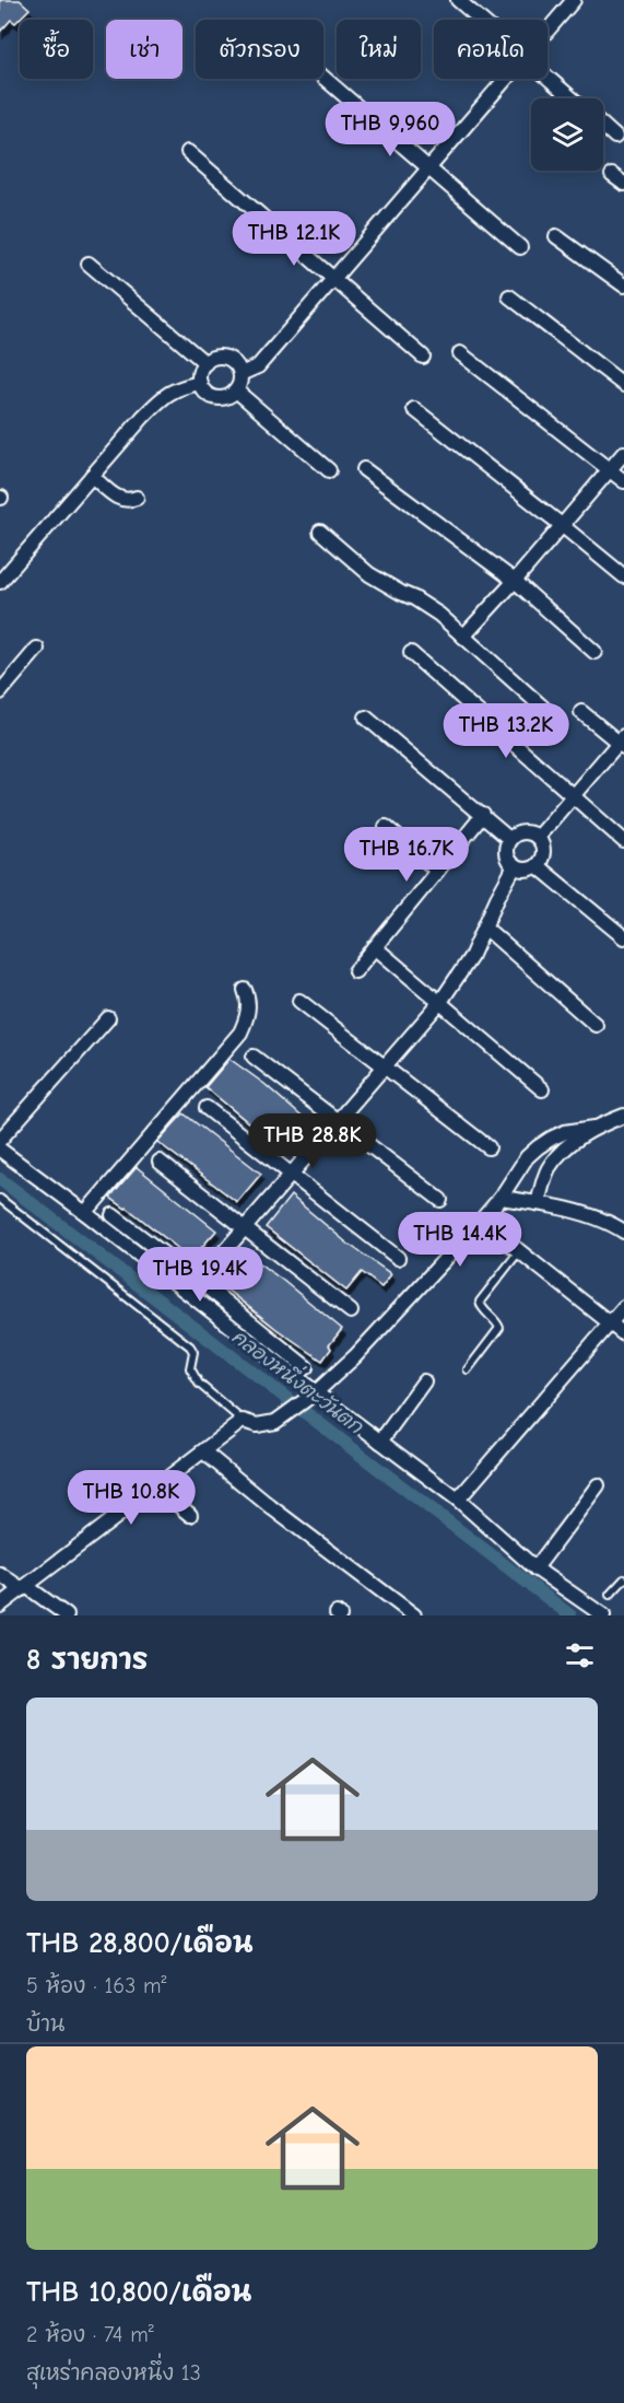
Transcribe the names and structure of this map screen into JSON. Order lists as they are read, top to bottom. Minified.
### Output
{"water":["คลองหนึ่งตะวันตก"],"page":{"chip":["ซื้อ","เช่า","ตัวกรอง","ใหม่","คอนโด"],"price":["THB 9,960","THB 12.1K","THB 13.2K","THB 16.7K","THB 28.8K","THB 14.4K","THB 19.4K","THB 10.8K"],"heading":"8 รายการ","list":[{"name":"THB 28,800/เดือน","note":"5 ห้อง · 163 m² · บ้าน"},{"name":"THB 10,800/เดือน","note":"2 ห้อง · 74 m² · สุเหร่าคลองหนึ่ง 13"}]}}
